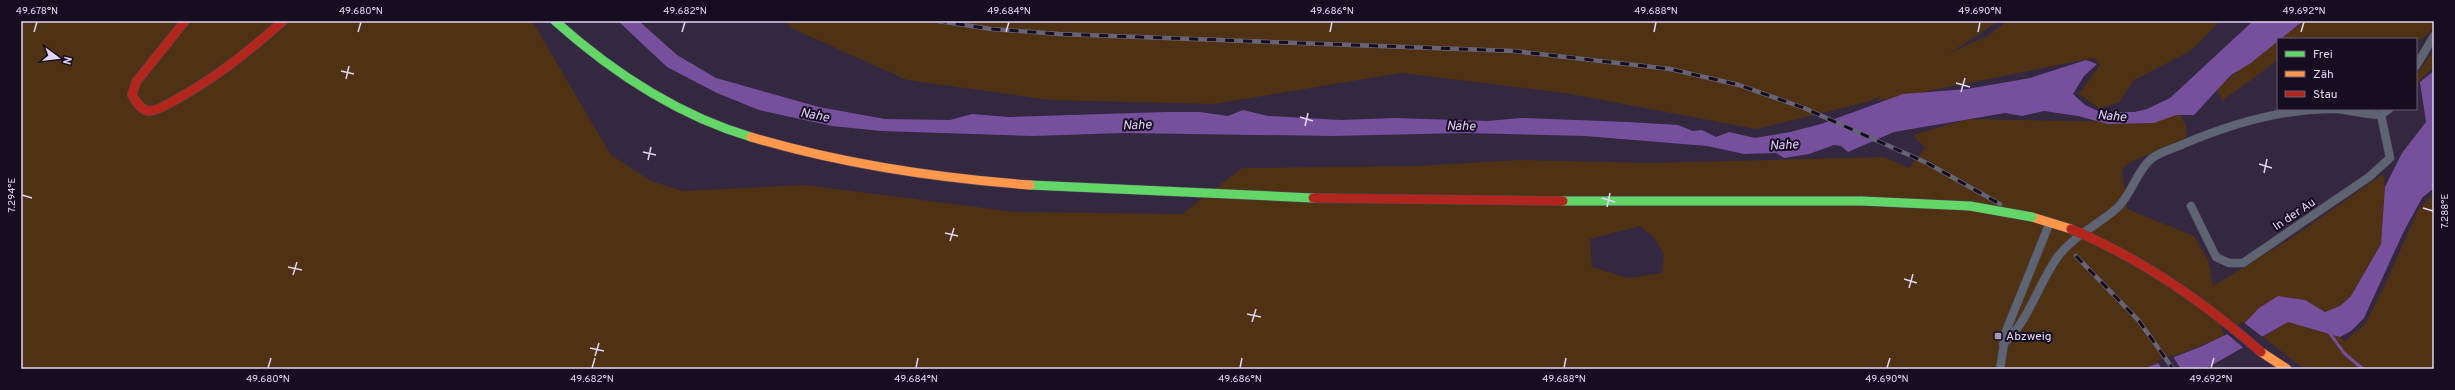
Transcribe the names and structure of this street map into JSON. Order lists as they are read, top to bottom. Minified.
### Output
{"streets":{"street":["In der Au"]},"water":["Nahe"],"places":{"transit":["Abzweig"]},"legend":["Frei","Zäh","Stau"],"north":"right","coordinates":["49.678°N","49.680°N","49.682°N","49.684°N","49.686°N","49.688°N","49.690°N","49.692°N","7.294°E","7.288°E"]}
